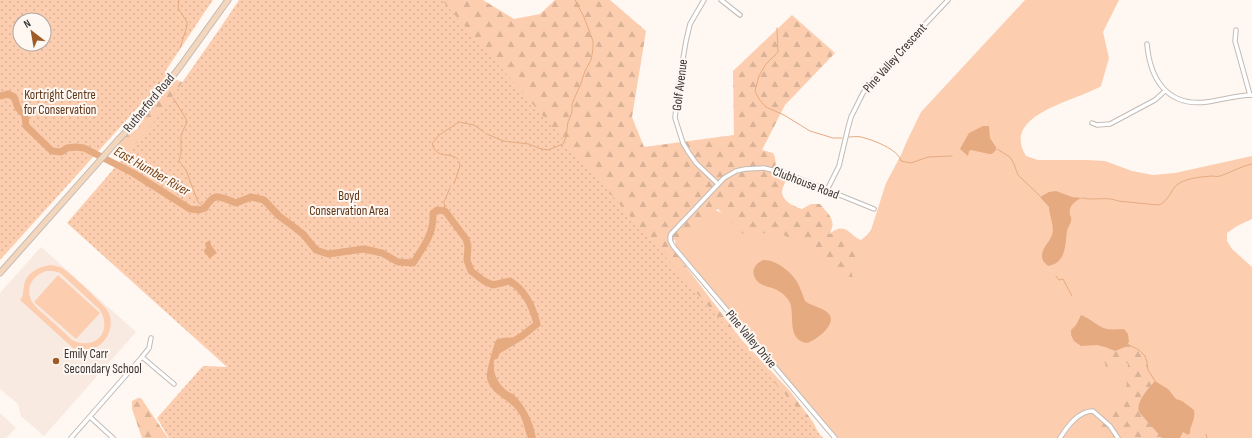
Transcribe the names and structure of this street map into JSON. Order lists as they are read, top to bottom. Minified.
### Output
{"streets":{"main road":["Rutherford Road"],"street":["Pine Valley Crescent","Golf Avenue","Clubhouse Road","Pine Valley Drive"]},"crossings":[["Pine Valley Crescent","Clubhouse Road"],["Golf Avenue","Clubhouse Road"],["Clubhouse Road","Pine Valley Drive"]],"water":["East Humber River"],"parks":["Kortright Centre for Conservation","Boyd Conservation Area"],"places":["Emily Carr Secondary School"],"north":"top left"}
